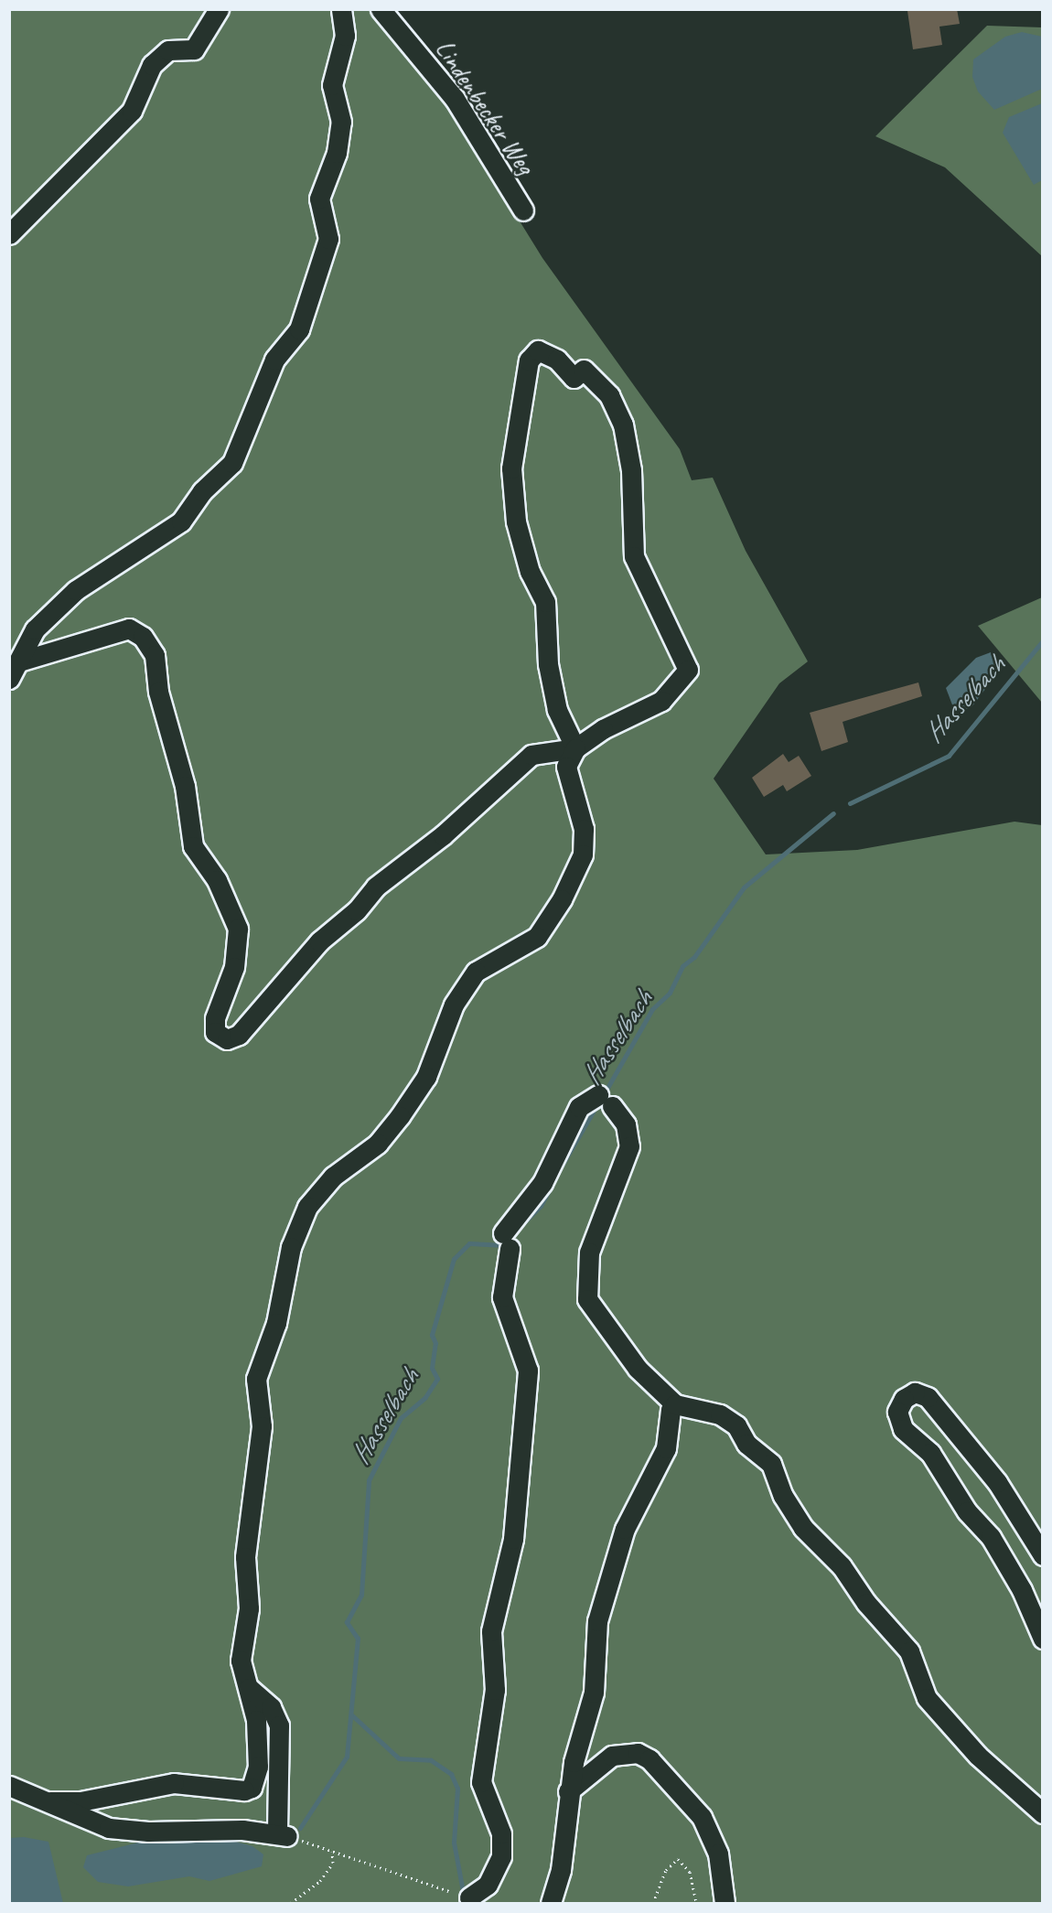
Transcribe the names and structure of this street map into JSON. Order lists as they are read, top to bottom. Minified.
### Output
{"streets":{"street":["Lindenbecker Weg"]},"water":["Hasselbach"]}
